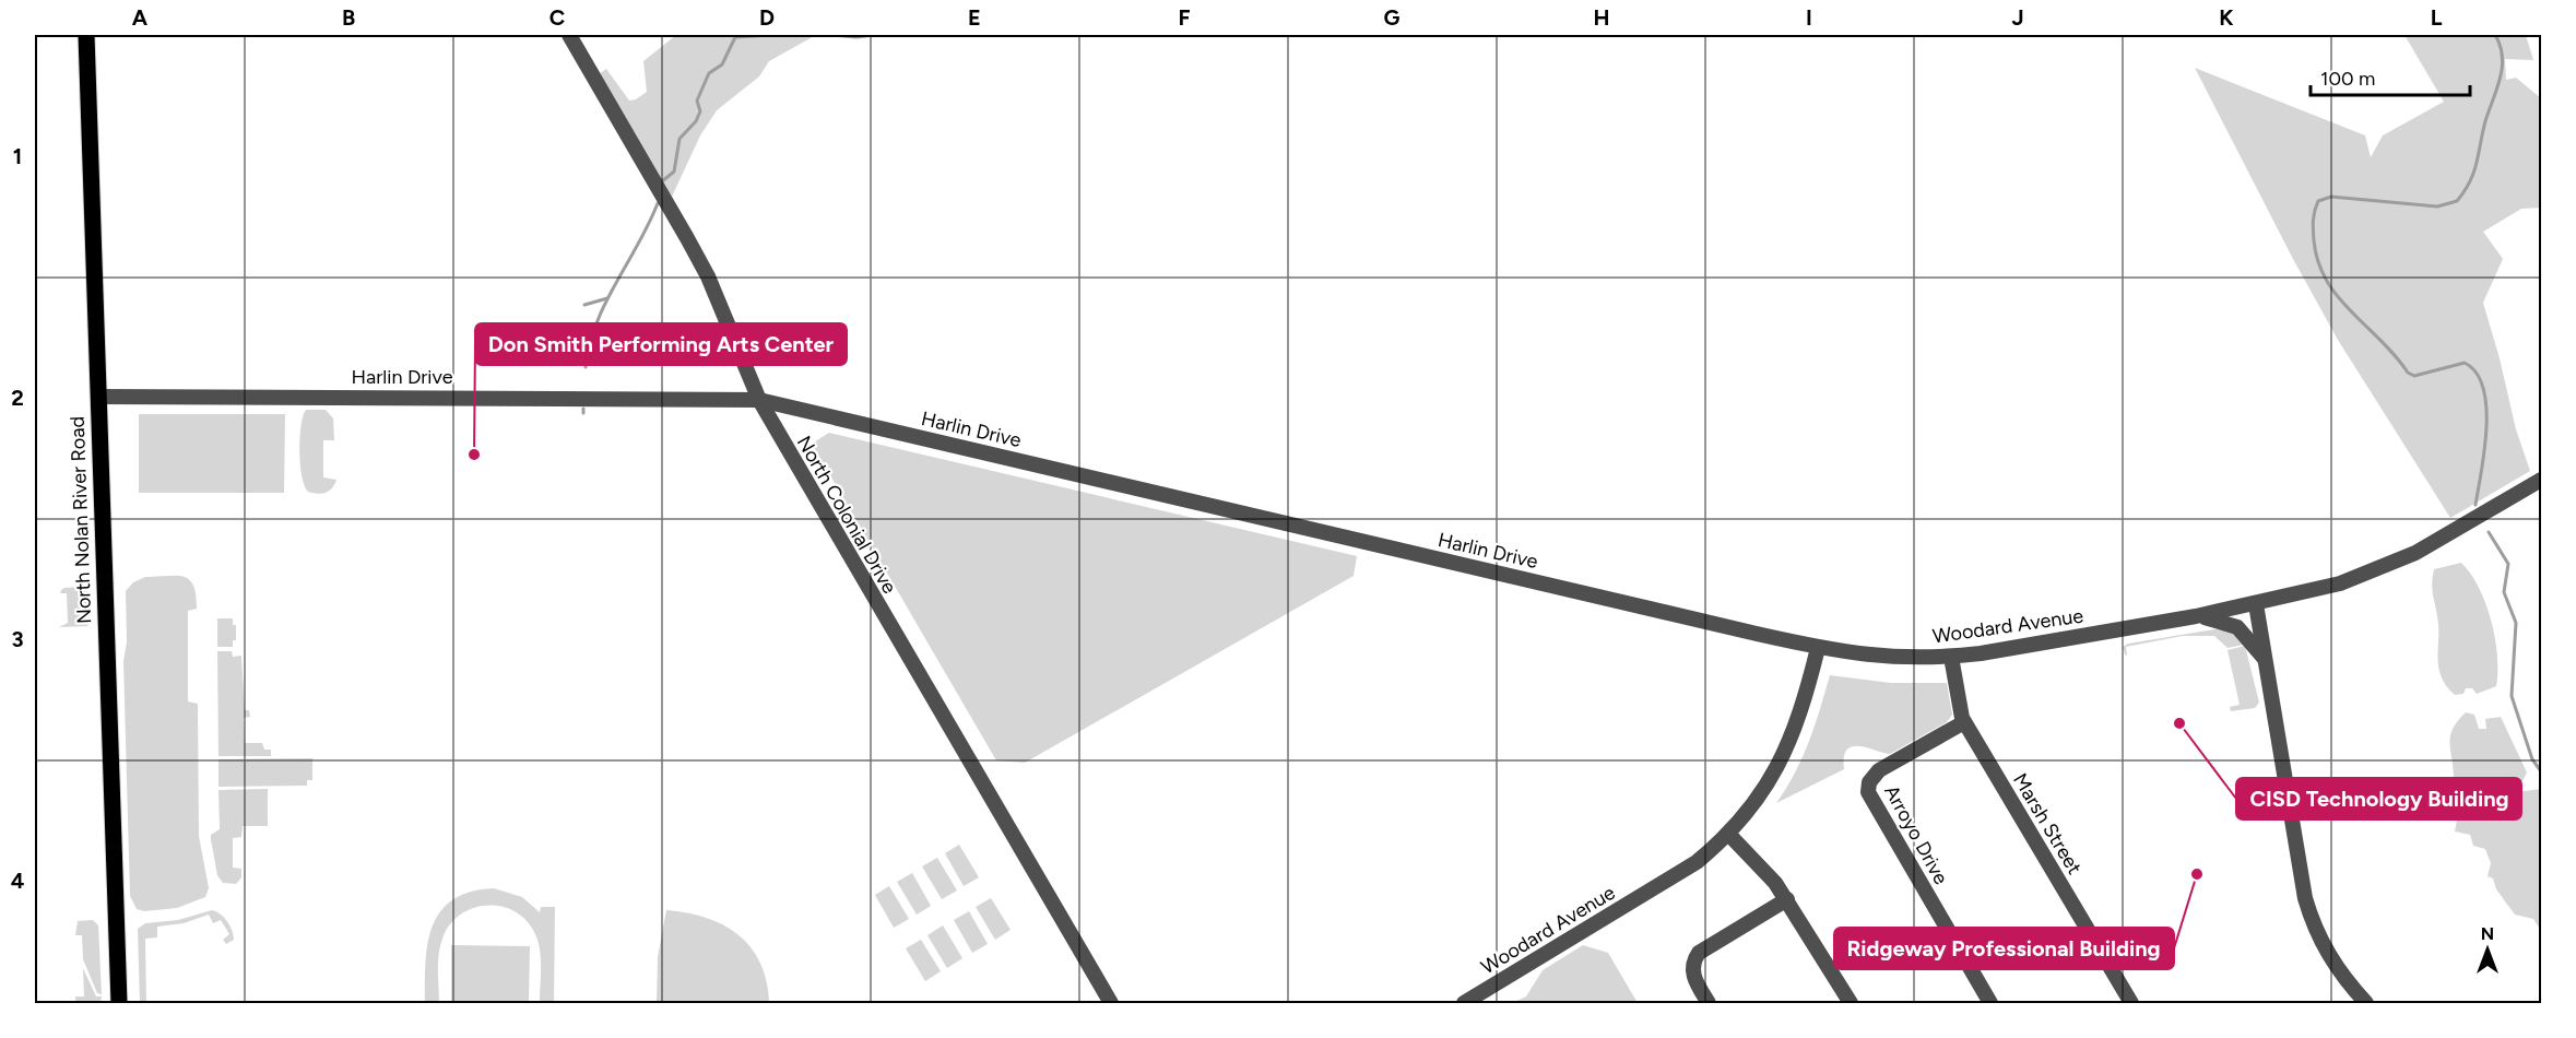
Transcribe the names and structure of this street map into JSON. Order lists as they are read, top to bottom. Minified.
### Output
{"streets":{"main road":["North Nolan River Road"],"street":["Harlin Drive","North Colonial Drive","Woodard Avenue","Marsh Street","Arroyo Drive"]},"crossings":[["Harlin Drive","North Colonial Drive"],["Harlin Drive","North Nolan River Road"],["Harlin Drive","Woodard Avenue"],["Woodard Avenue","Marsh Street"],["Marsh Street","Arroyo Drive"]],"places":["Don Smith Performing Arts Center","CISD Technology Building","Ridgeway Professional Building"],"scale_bar":"100 m","north":"top","grid":{"columns":["A","B","C","D","E","F","G","H","I","J","K","L"],"rows":["1","2","3","4"]}}
